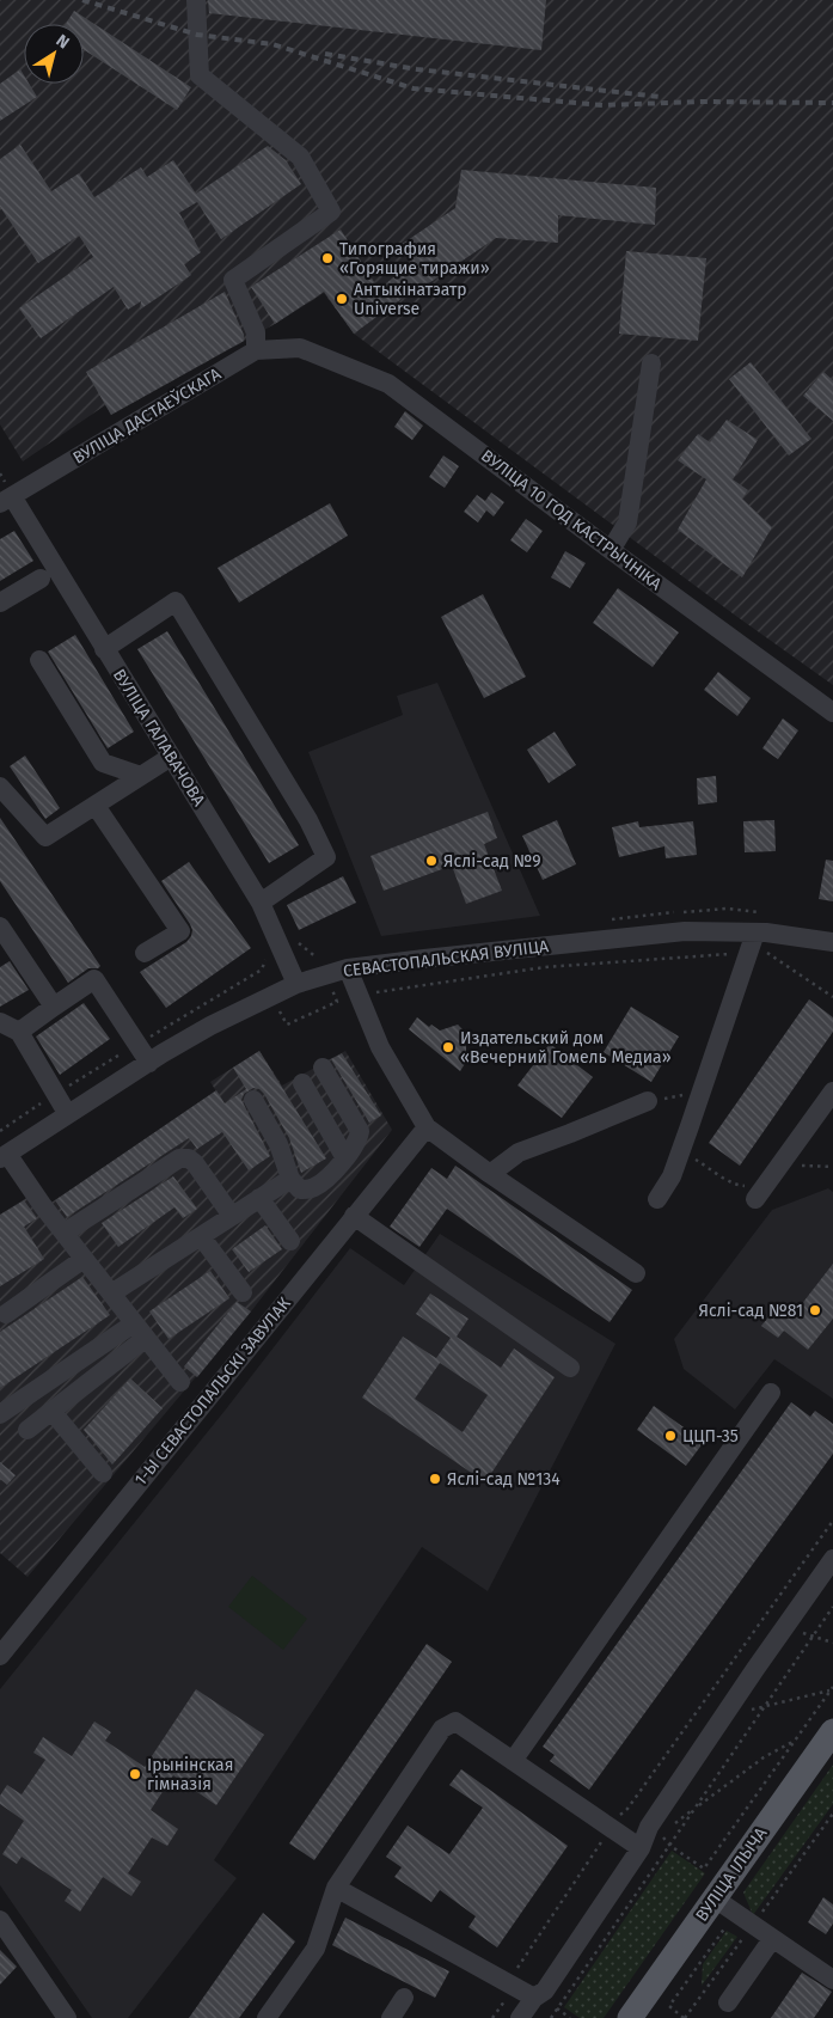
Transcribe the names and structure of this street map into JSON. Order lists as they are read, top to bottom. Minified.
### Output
{"streets":{"main road":["ВУЛІЦА ІЛЬІЧА"],"street":["ВУЛІЦА ДАСТАЕЎСКАГА","ВУЛІЦА 10 ГОД КАСТРЫЧНІКА","ВУЛІЦА ГАЛАВАЧОВА","СЕВАСТОПАЛЬСКАЯ ВУЛІЦА","1-Ы СЕВАСТОПАЛЬСКІ ЗАВУЛАК"]},"crossings":[["ВУЛІЦА ДАСТАЕЎСКАГА","ВУЛІЦА 10 ГОД КАСТРЫЧНІКА"],["ВУЛІЦА ДАСТАЕЎСКАГА","ВУЛІЦА ГАЛАВАЧОВА"],["ВУЛІЦА ГАЛАВАЧОВА","СЕВАСТОПАЛЬСКАЯ ВУЛІЦА"]],"places":["Типография «Горящие тиражи»","Антыкінатэатр Universe","Яслі-сад №9","Издательский дом «Вечерний Гомель Медиа»","Яслі-сад №81","ЦЦП-35","Яслі-сад №134","Ірынінская гімназія"],"north":"top right"}
